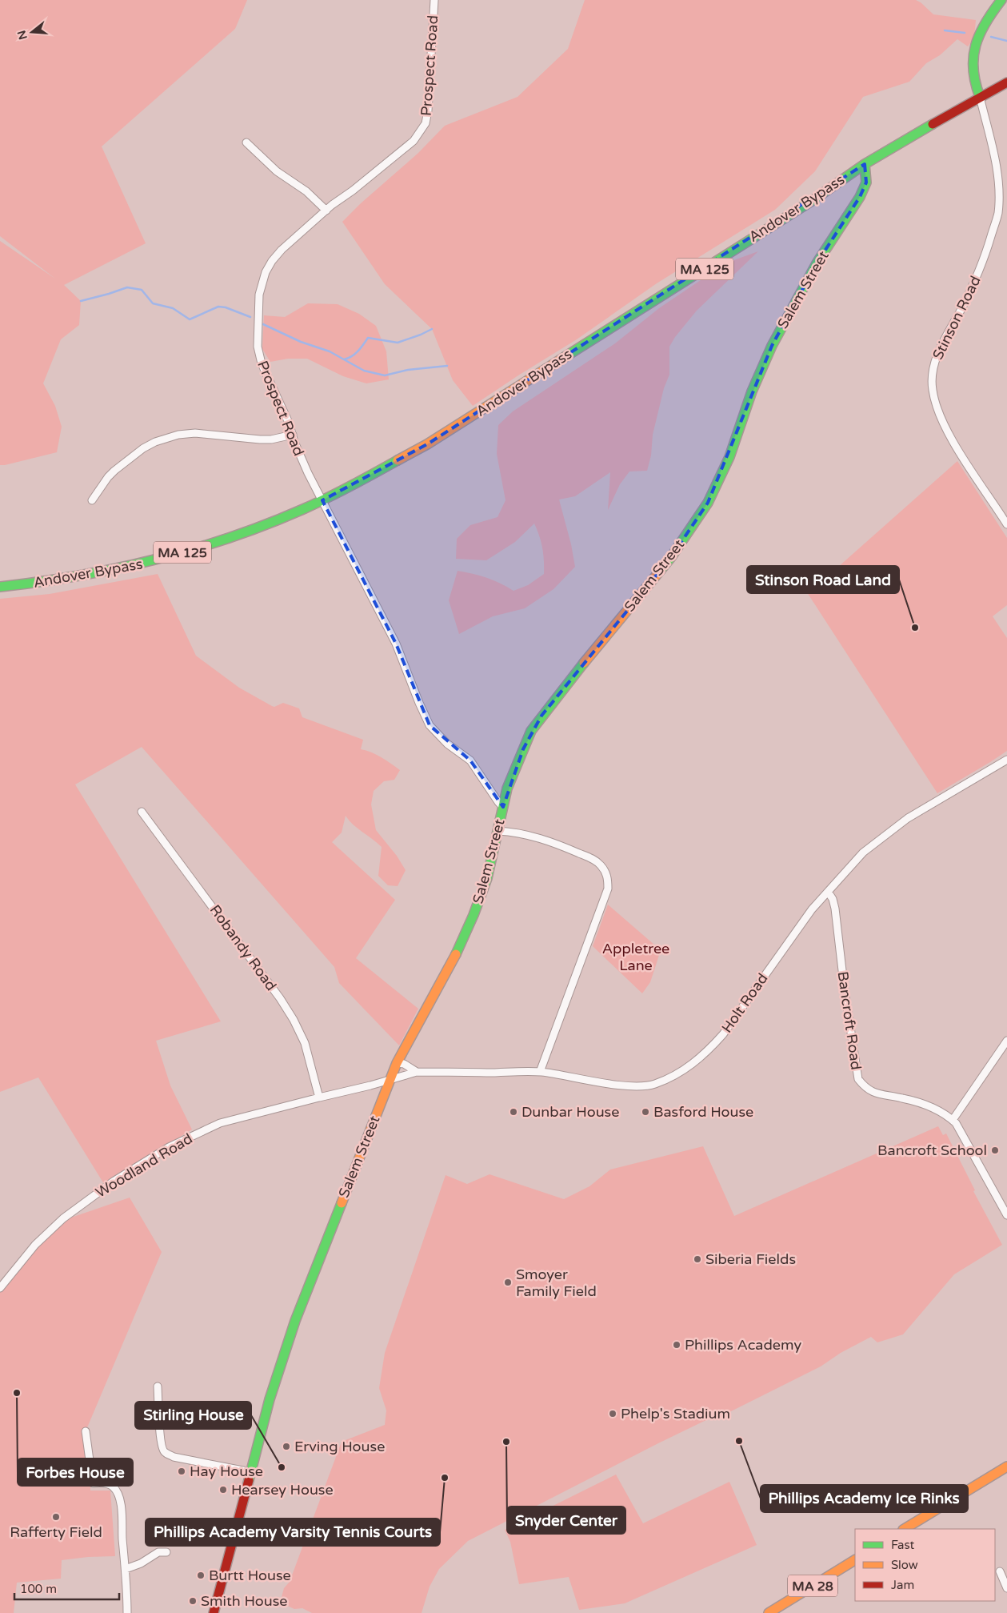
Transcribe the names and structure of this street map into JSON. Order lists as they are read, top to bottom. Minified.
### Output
{"streets":{"street":["Prospect Road","Andover Bypass","MA 125","Salem Street","Stinson Road","Robandy Road","Holt Road","Bancroft Road","Woodland Road","MA 28"]},"crossings":[["Prospect Road","Andover Bypass"],["Prospect Road","Salem Street"],["Andover Bypass","Salem Street"],["Andover Bypass","Stinson Road"],["Salem Street","Holt Road"],["Salem Street","Woodland Road"],["Robandy Road","Woodland Road"],["Holt Road","Bancroft Road"],["Holt Road","Woodland Road"]],"parks":["Appletree Lane"],"places":["Stinson Road Land","Dunbar House","Basford House","Bancroft School","Siberia Fields","Smoyer Family Field","Phillips Academy","Forbes House","Phelp's Stadium","Phillips Academy Ice Rinks","Snyder Center","Erving House","Stirling House","Hay House","Phillips Academy Varsity Tennis Courts","Hearsey House","Rafferty Field","Burtt House","Smith House"],"legend":["Fast","Slow","Jam"],"scale_bar":"100 m","north":"left"}
